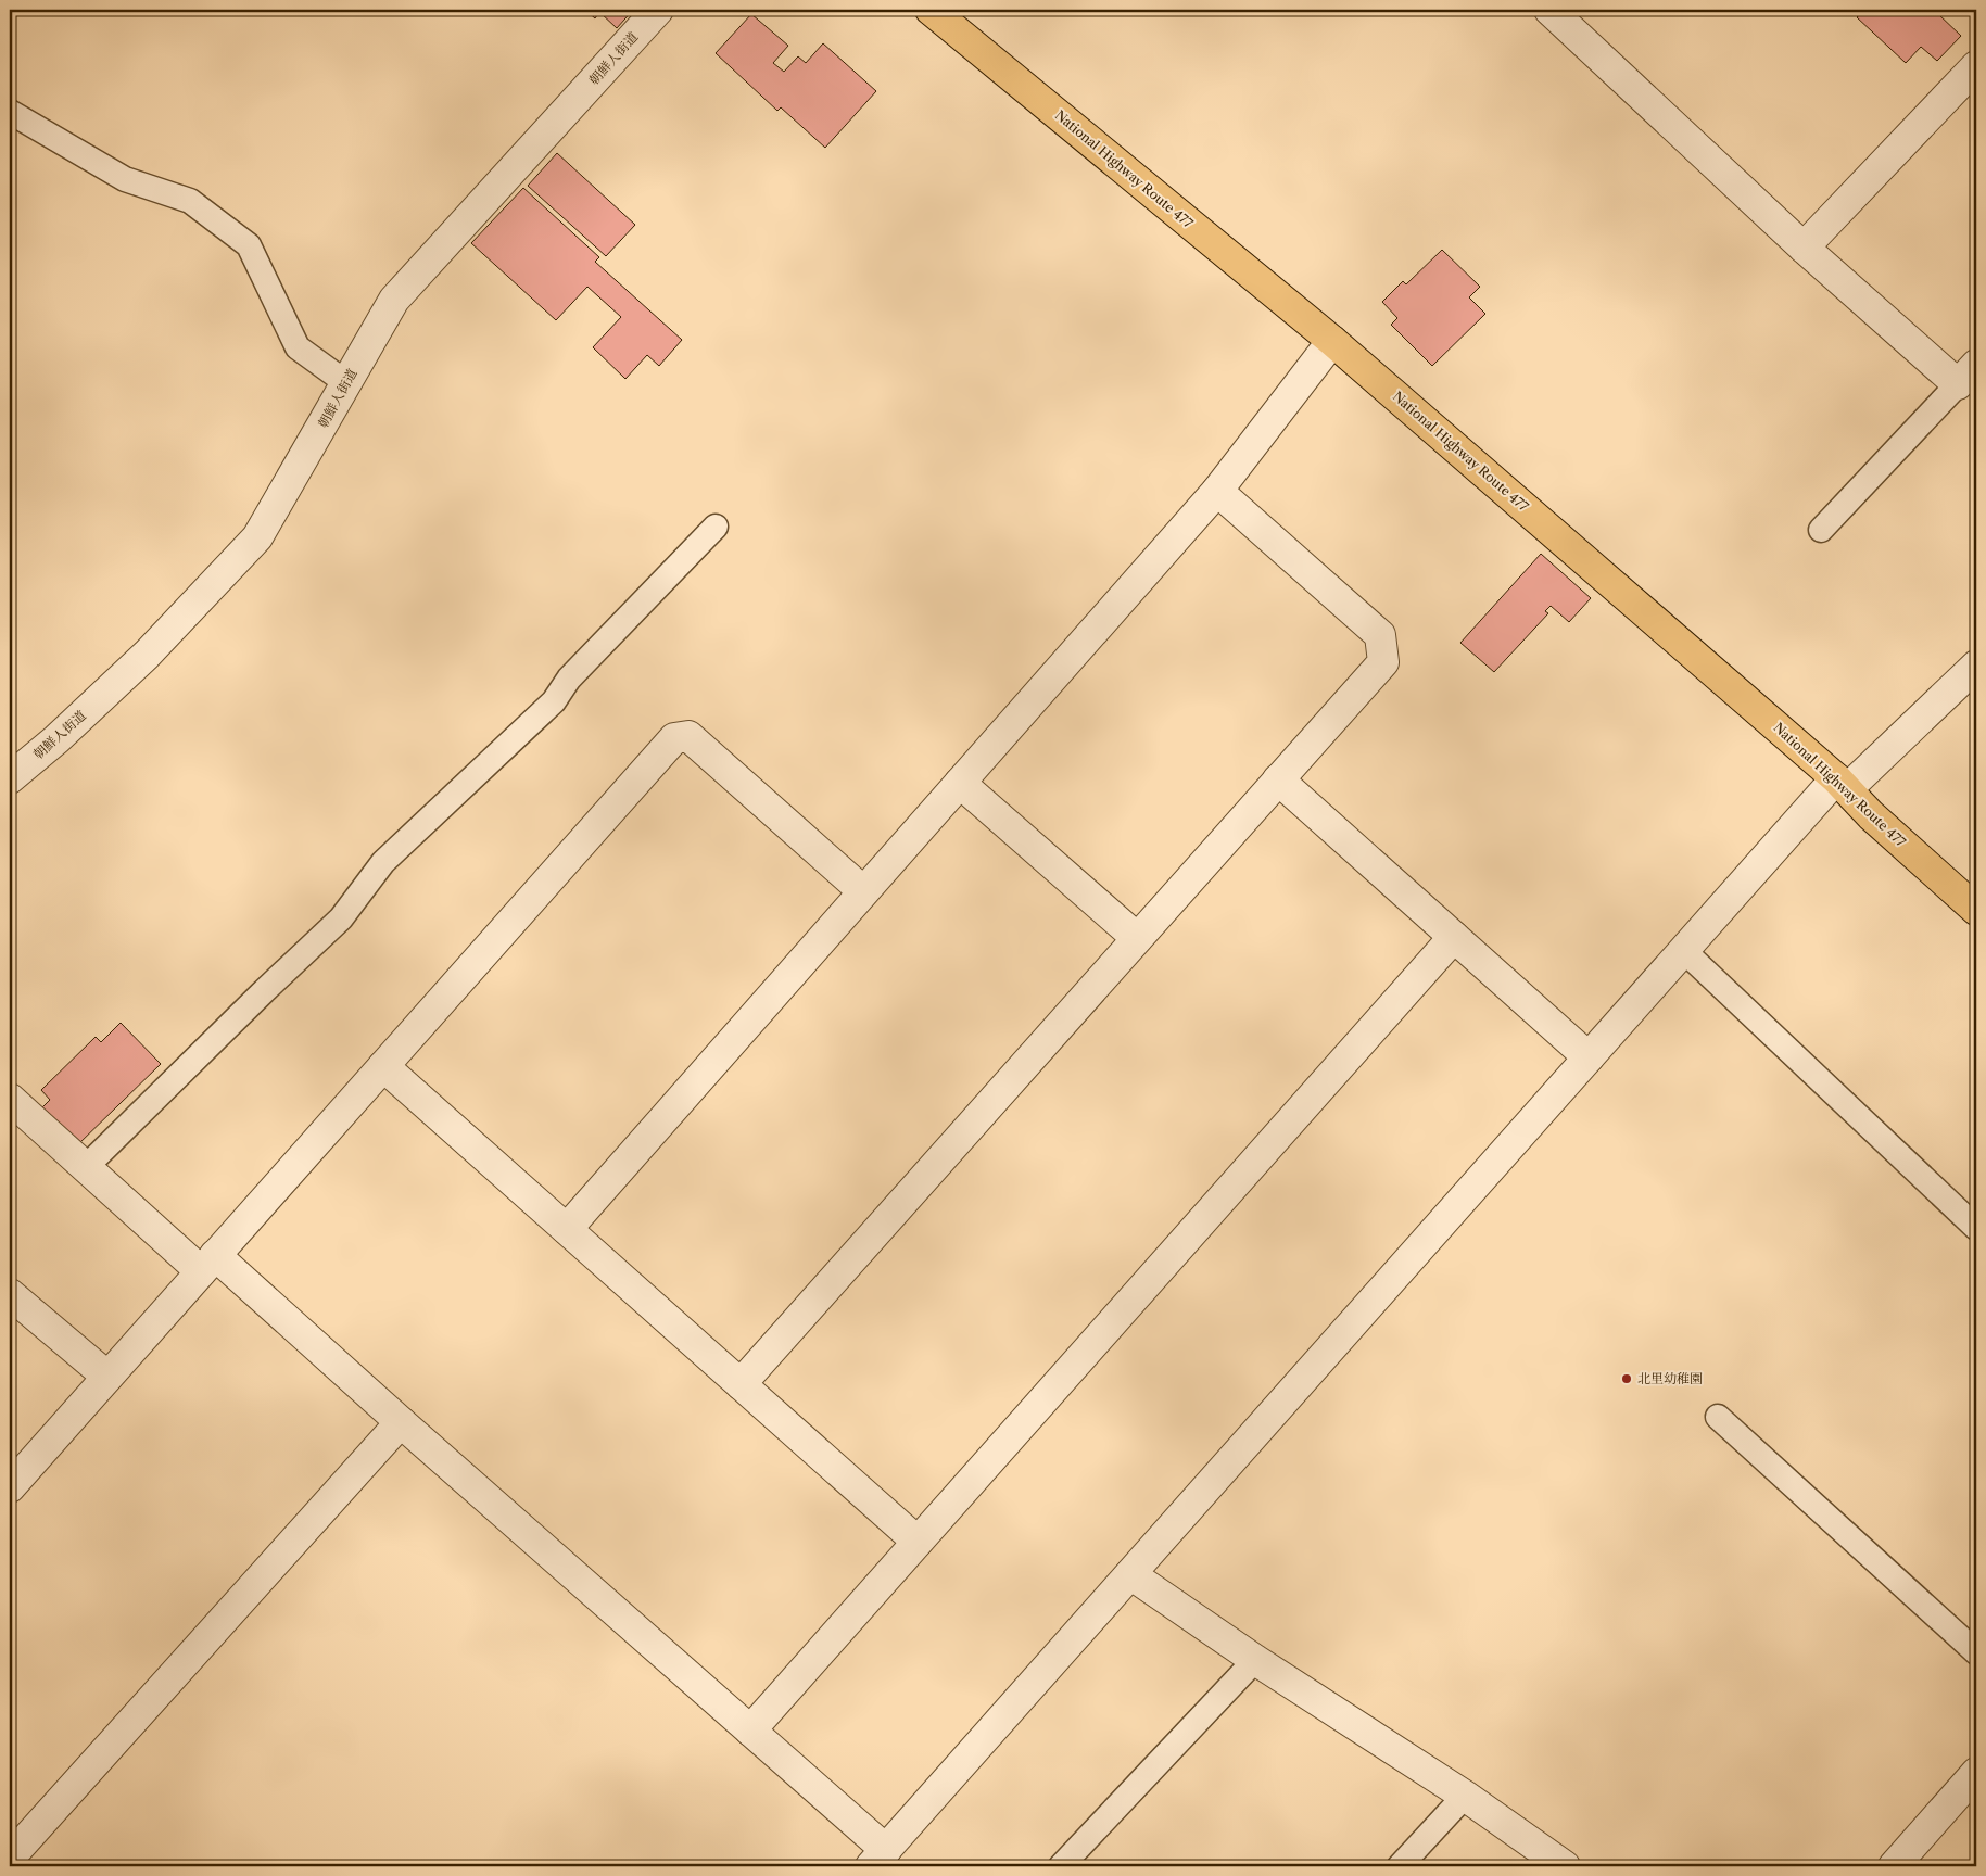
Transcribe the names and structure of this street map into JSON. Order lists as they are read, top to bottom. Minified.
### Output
{"streets":{"highway":["National Highway Route 477"],"street":["朝鮮人街道"]},"places":["北里幼稚園"]}
